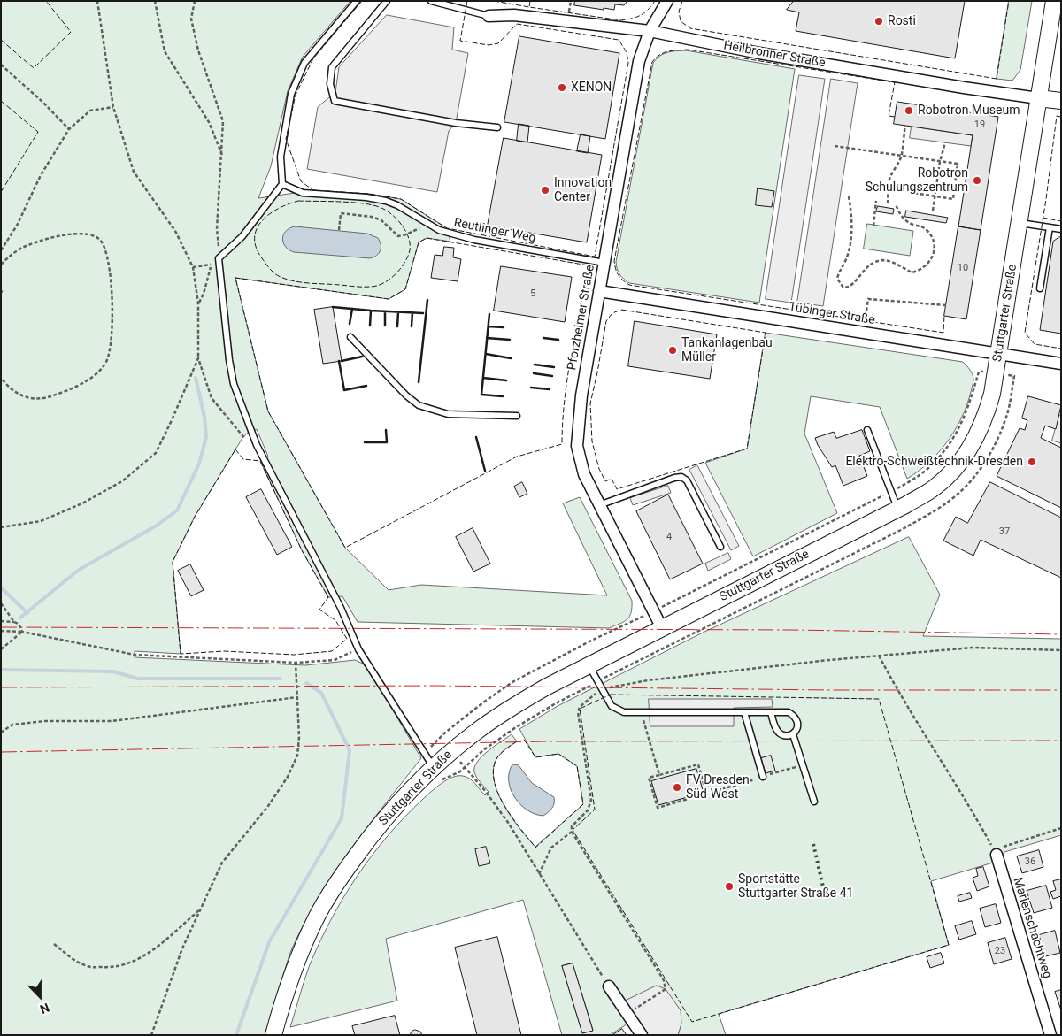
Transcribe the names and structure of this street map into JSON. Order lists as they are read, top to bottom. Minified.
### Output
{"streets":{"main road":["Heilbronner Straße","Stuttgarter Straße"],"street":["Tübinger Straße","Pforzheimer Straße","Marienschachtweg"],"lane":["Reutlinger Weg"]},"crossings":[["Heilbronner Straße","Stuttgarter Straße"],["Heilbronner Straße","Pforzheimer Straße"],["Reutlinger Weg","Pforzheimer Straße"],["Stuttgarter Straße","Tübinger Straße"],["Stuttgarter Straße","Pforzheimer Straße"],["Tübinger Straße","Pforzheimer Straße"]],"places":["Rosti","XENON","Robotron Museum","Robotron Schulungszentrum","Innovation Center","Tankanlagenbau Müller","Elektro-Schweißtechnik-Dresden","FV Dresden Süd-West","Sportstätte Stuttgarter Straße 41"],"house_numbers":["19","10","5","37","4","36","23"],"north":"bottom"}
